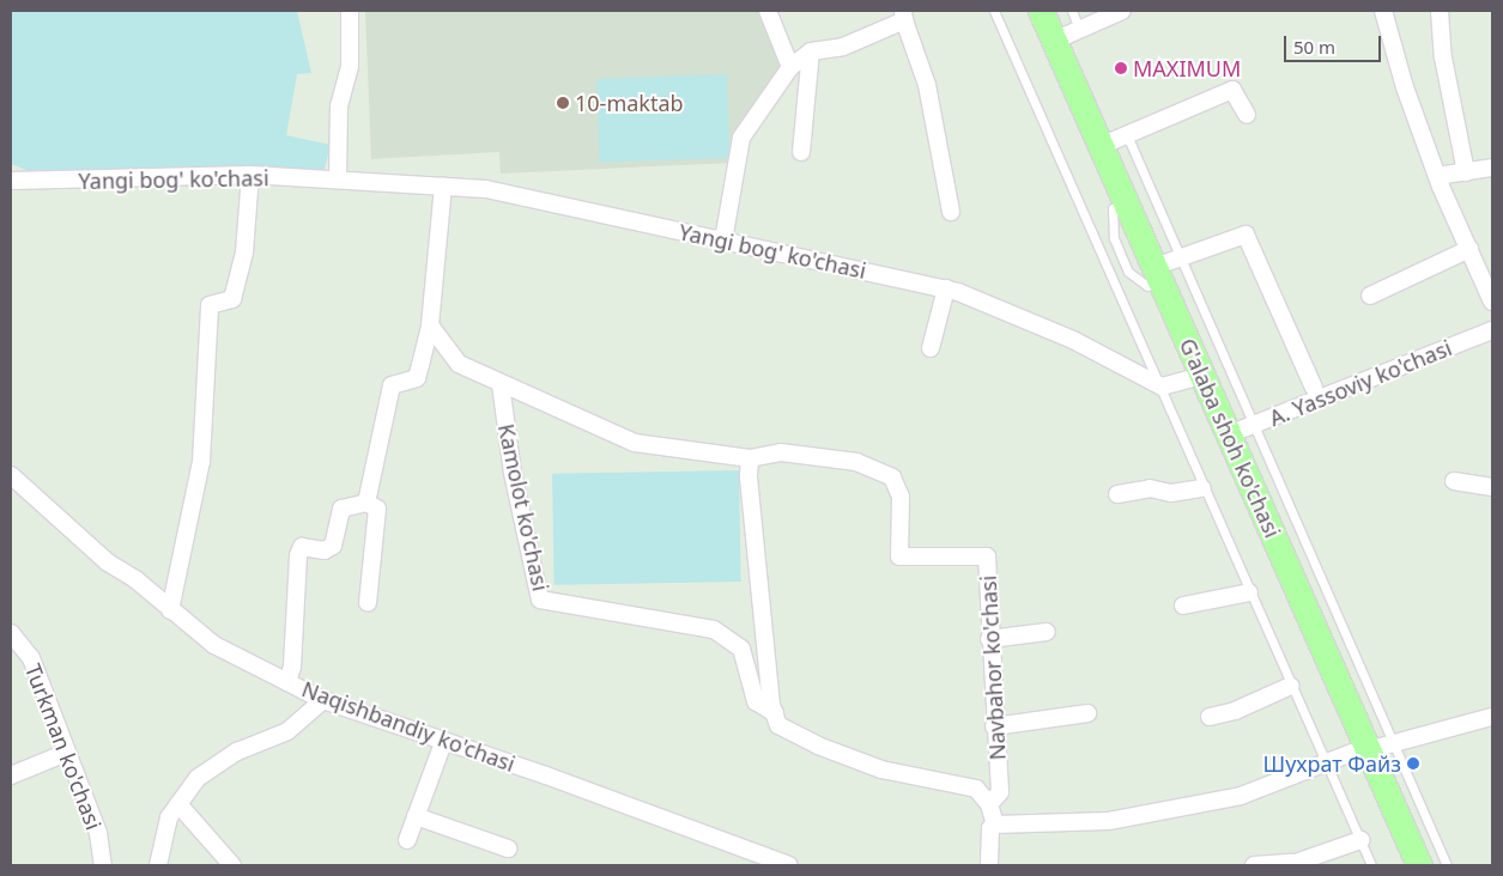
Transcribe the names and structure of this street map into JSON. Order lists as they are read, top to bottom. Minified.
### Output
{"streets":{"main road":["G'alaba shoh ko'chasi"],"street":["Yangi bog' ko'chasi","A. Yassoviy ko'chasi","Kamolot ko'chasi","Navbahor ko'chasi","Naqishbandiy ko'chasi","Turkman ko'chasi"]},"crossings":[["A. Yassoviy ko'chasi","G'alaba shoh ko'chasi"],["Kamolot ko'chasi","Navbahor ko'chasi"]],"places":["MAXIMUM","10-maktab","Шухрат Файз"],"scale_bar":"50 m"}
